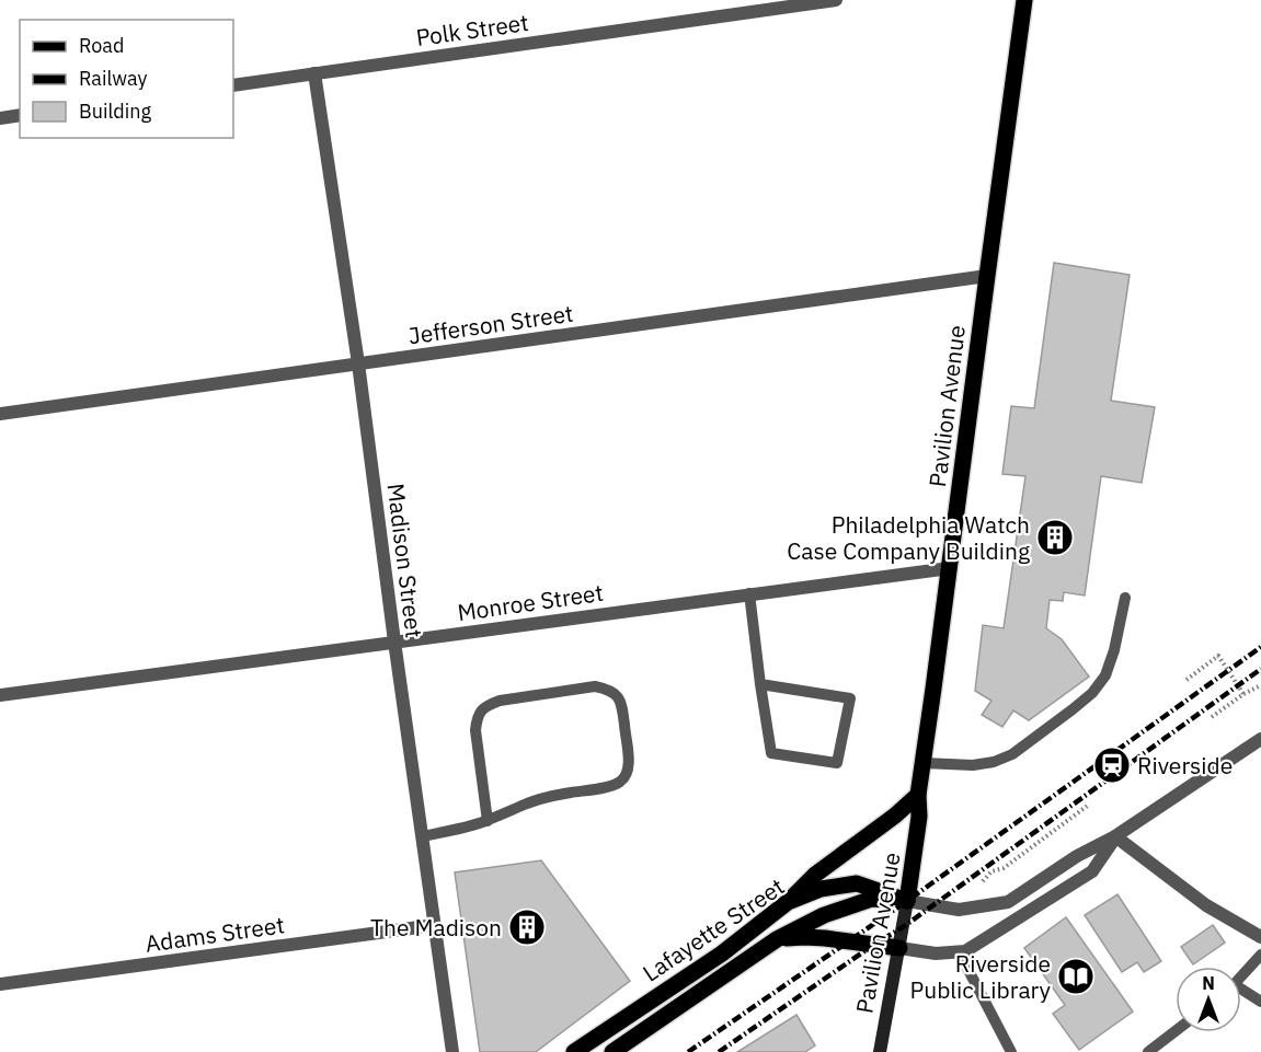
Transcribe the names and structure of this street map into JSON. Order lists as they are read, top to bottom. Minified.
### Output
{"streets":{"main road":["Pavilion Avenue","Lafayette Street"],"street":["Polk Street","Jefferson Street","Madison Street","Monroe Street","Adams Street"]},"crossings":[["Polk Street","Madison Street"],["Jefferson Street","Pavilion Avenue"],["Jefferson Street","Madison Street"],["Pavilion Avenue","Monroe Street"],["Pavilion Avenue","Lafayette Street"],["Madison Street","Monroe Street"],["Madison Street","Adams Street"]],"places":{"building":["Philadelphia Watch Case Company Building","The Madison"],"station":["Riverside"],"library":["Riverside Public Library"]},"legend":["Road","Railway","Building"],"north":"top"}
